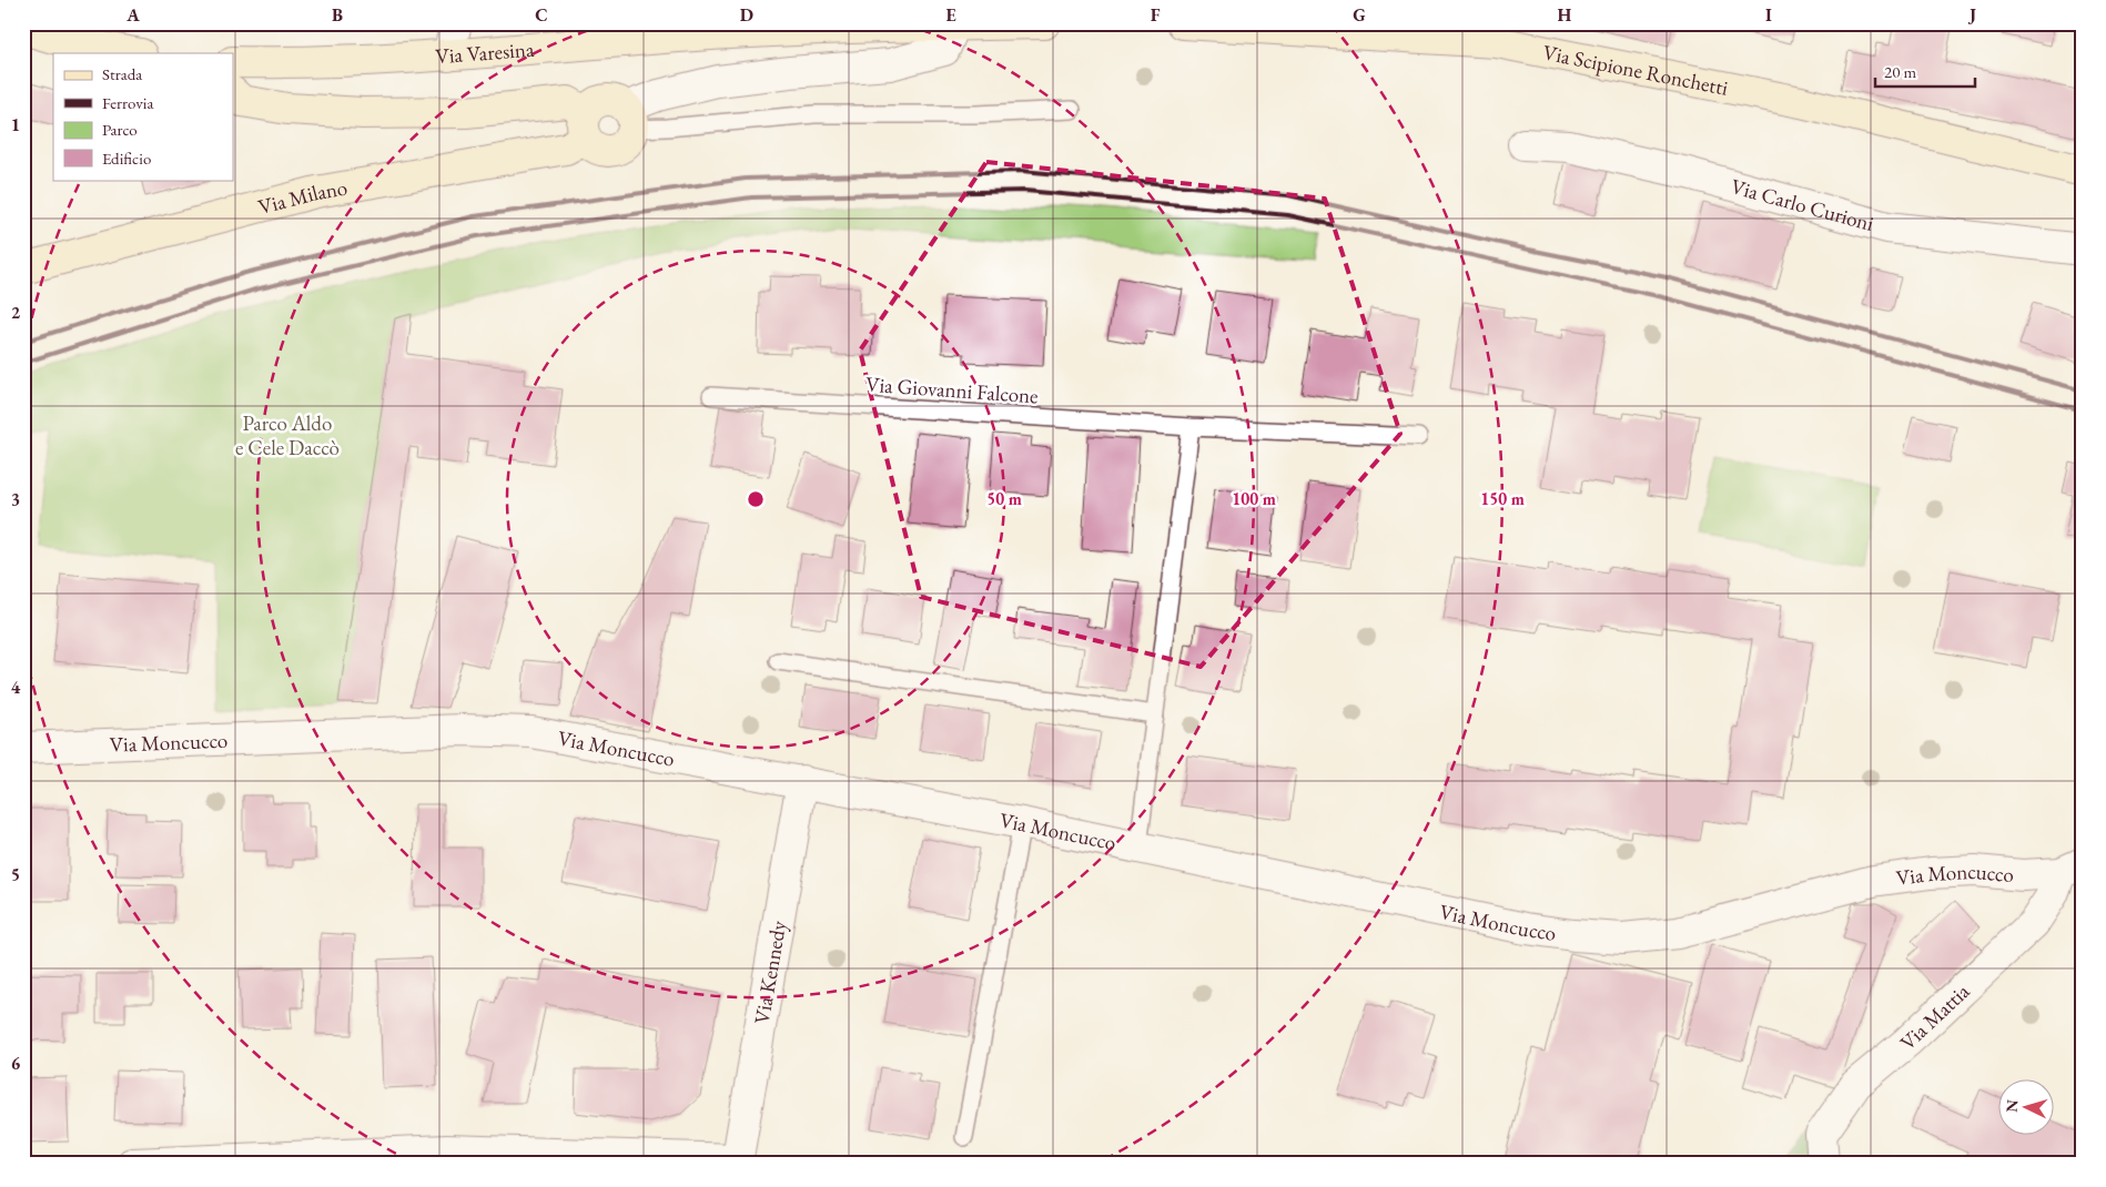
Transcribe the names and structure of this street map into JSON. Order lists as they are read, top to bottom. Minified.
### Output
{"streets":{"main road":["Via Varesina","Via Scipione Ronchetti","Via Milano"],"street":["Via Carlo Curioni","Via Moncucco","Via Kennedy","Via Mattia"],"lane":["Via Giovanni Falcone"]},"crossings":[["Via Moncucco","Via Kennedy"],["Via Moncucco","Via Mattia"]],"parks":["Parco Aldo e Cele Daccò"],"legend":["Strada","Ferrovia","Parco","Edificio"],"scale_bar":"20 m","north":"left","grid":{"columns":["A","B","C","D","E","F","G","H","I","J"],"rows":["1","2","3","4","5","6"]},"rings":["50 m","100 m","150 m"]}
